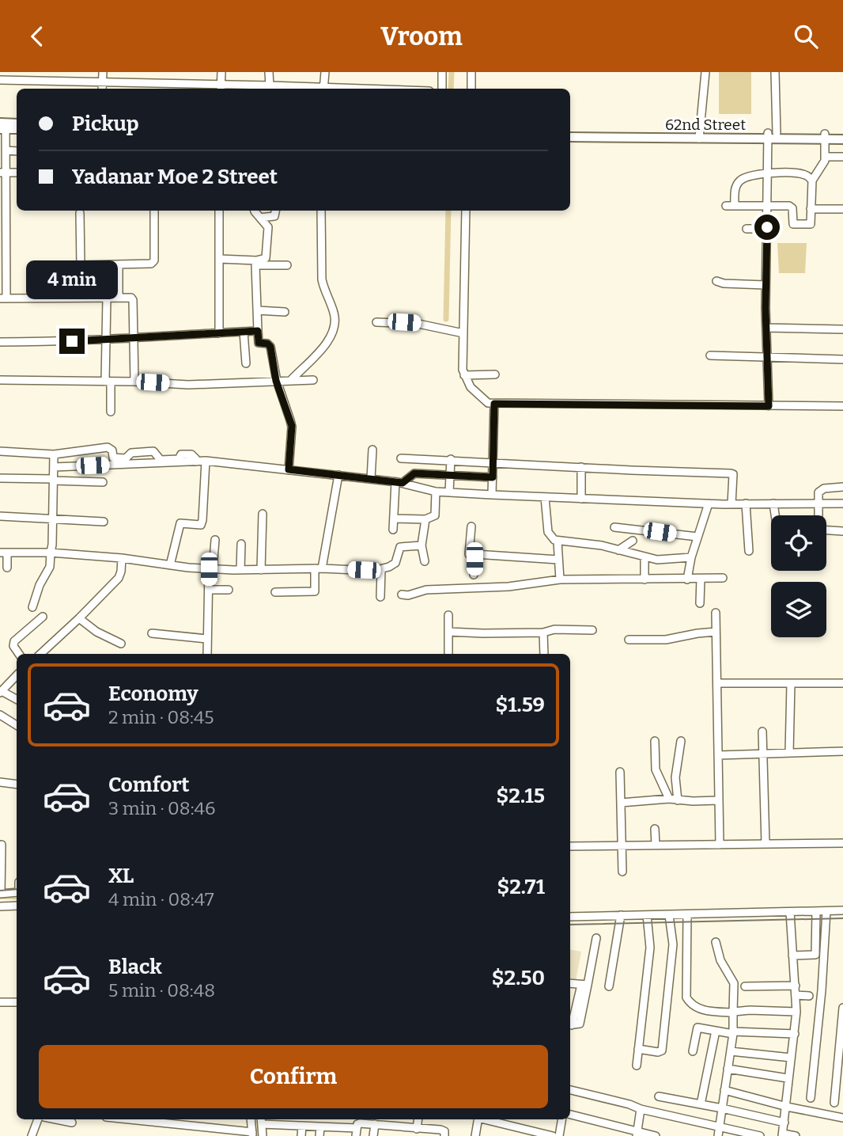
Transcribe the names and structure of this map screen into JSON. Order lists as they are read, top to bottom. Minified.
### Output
{"streets":{"main road":["62nd Street"]},"page":{"header":"Vroom","banner":["Pickup","Yadanar Moe 2 Street"],"bubble":"4 min","list":[{"name":"Economy","note":"2 min · 08:45","value":"$1.59"},{"name":"Comfort","note":"3 min · 08:46","value":"$2.15"},{"name":"XL","note":"4 min · 08:47","value":"$2.71"},{"name":"Black","note":"5 min · 08:48","value":"$2.50"}],"buttons":"Confirm"}}
